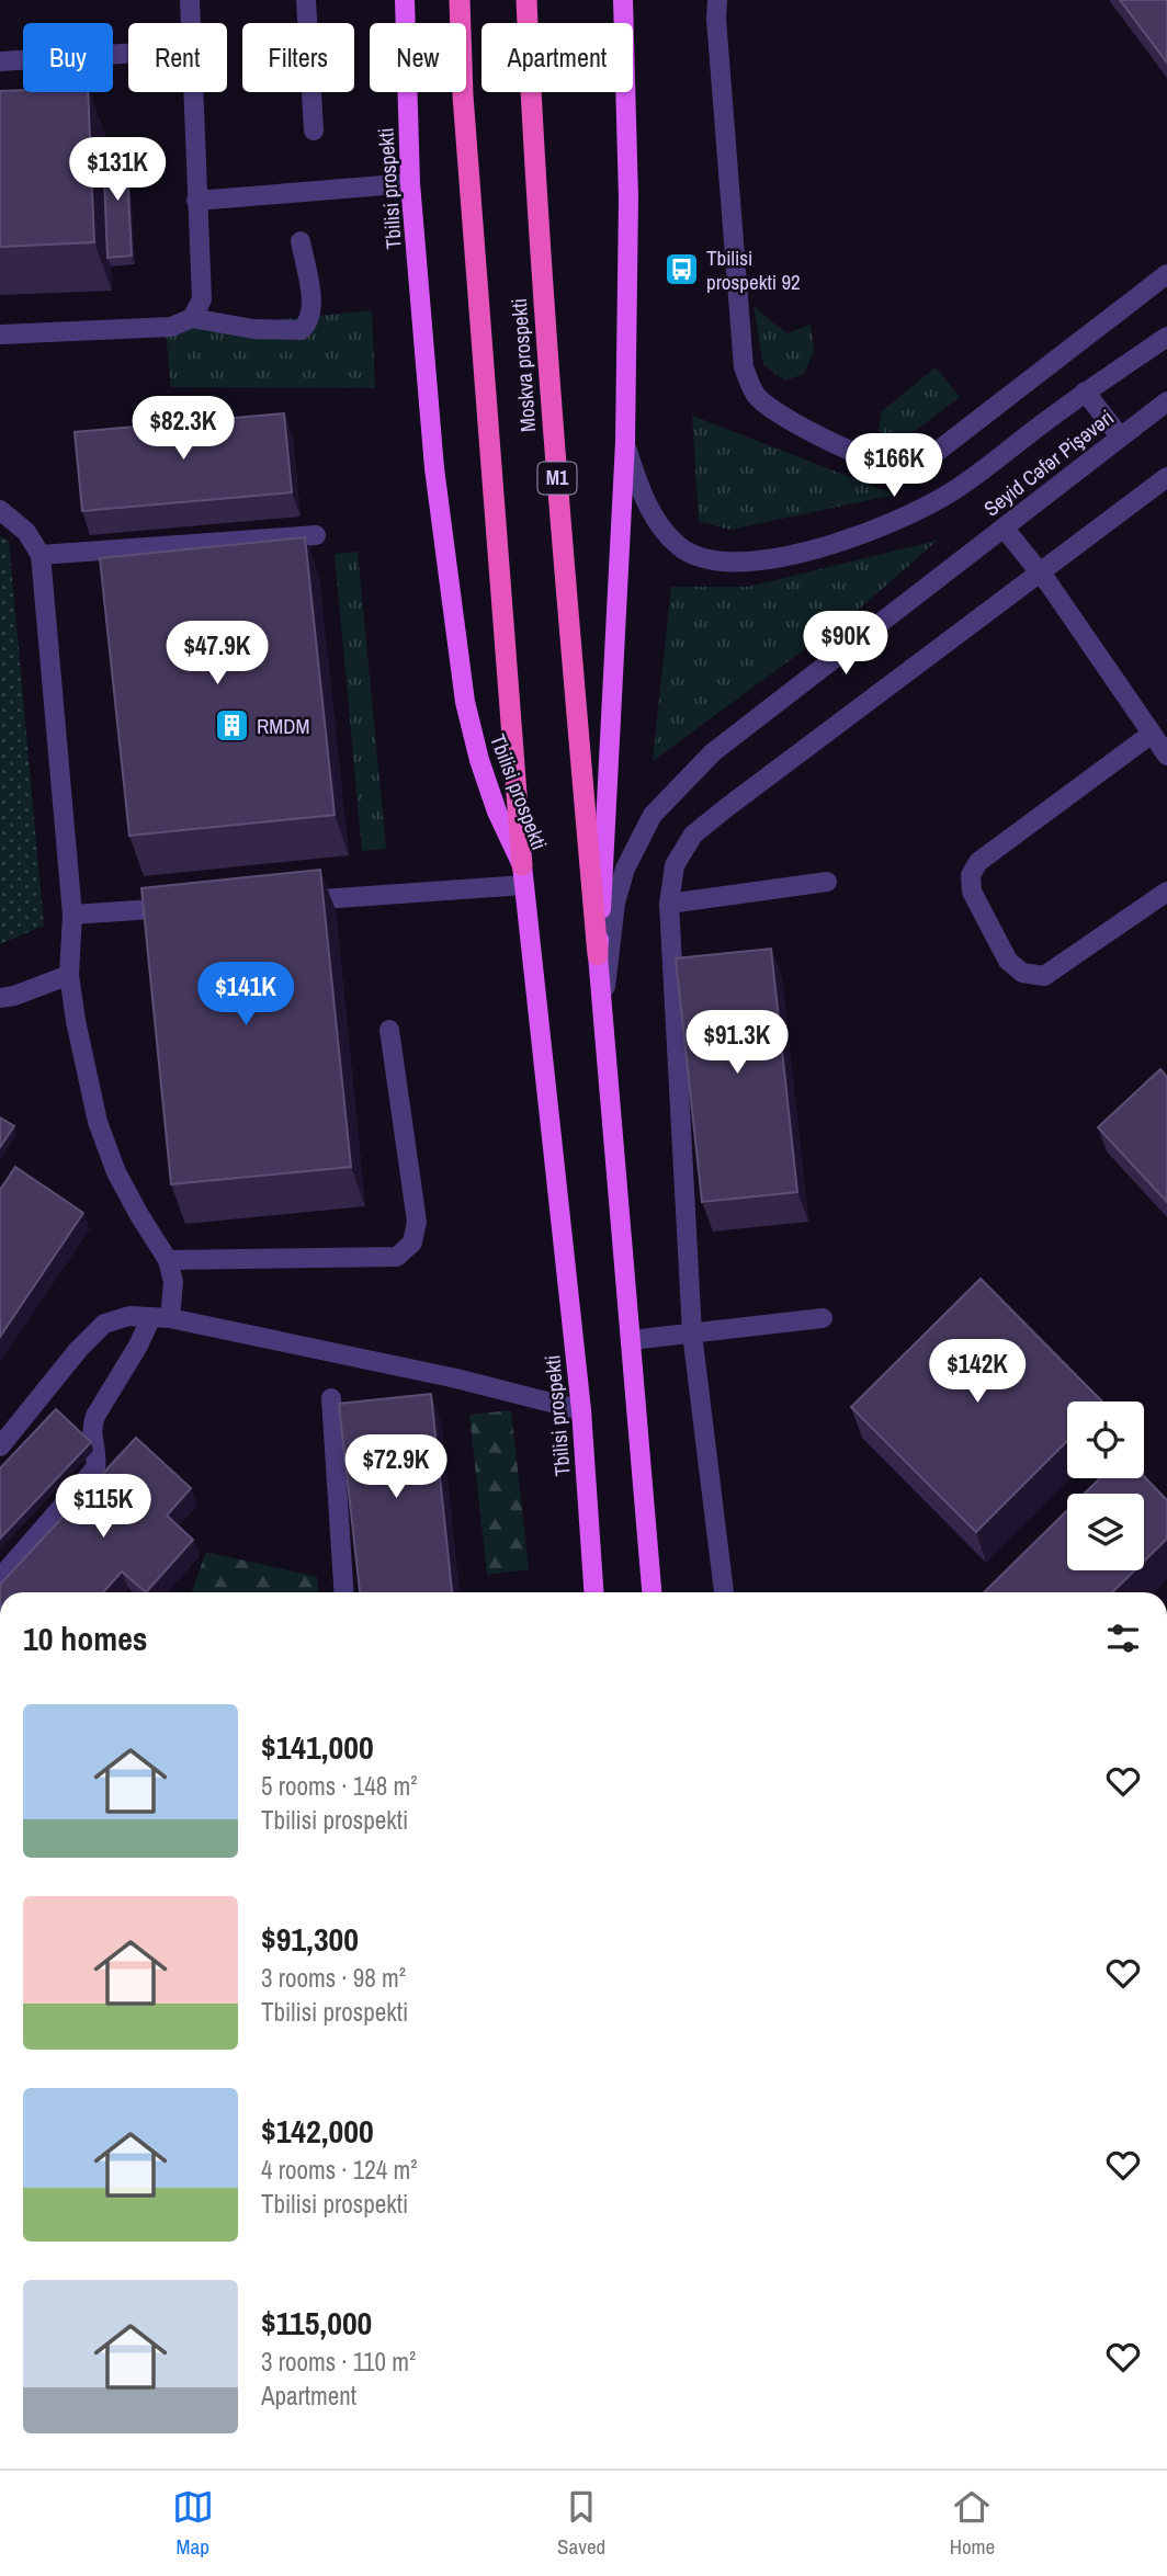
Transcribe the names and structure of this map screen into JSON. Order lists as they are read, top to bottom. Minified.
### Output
{"streets":{"highway":["Moskva prospekti","M1"],"main road":["Tbilisi prospekti"],"street":["Seyid Cəfər Pişəvəri"]},"crossings":[["Tbilisi prospekti","Moskva prospekti"]],"places":{"bus stop":["Tbilisi prospekti 92"],"building":["RMDM"]},"page":{"chip":["Buy","Rent","Filters","New","Apartment"],"price":["$131K","$82.3K","$166K","$90K","$47.9K","$141K","$91.3K","$142K","$72.9K","$115K"],"heading":"10 homes","list":[{"name":"$141,000","note":"5 rooms · 148 m² · Tbilisi prospekti"},{"name":"$91,300","note":"3 rooms · 98 m² · Tbilisi prospekti"},{"name":"$142,000","note":"4 rooms · 124 m² · Tbilisi prospekti"},{"name":"$115,000","note":"3 rooms · 110 m² · Apartment"}],"tabs":["Map","Saved","Home"]}}
